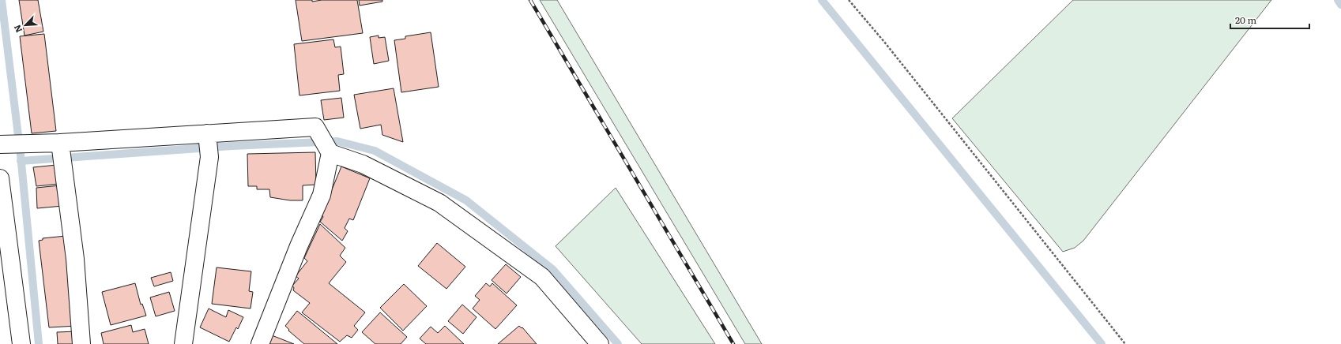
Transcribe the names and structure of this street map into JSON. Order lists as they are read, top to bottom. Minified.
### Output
{"scale_bar":"20 m","north":"bottom left"}
